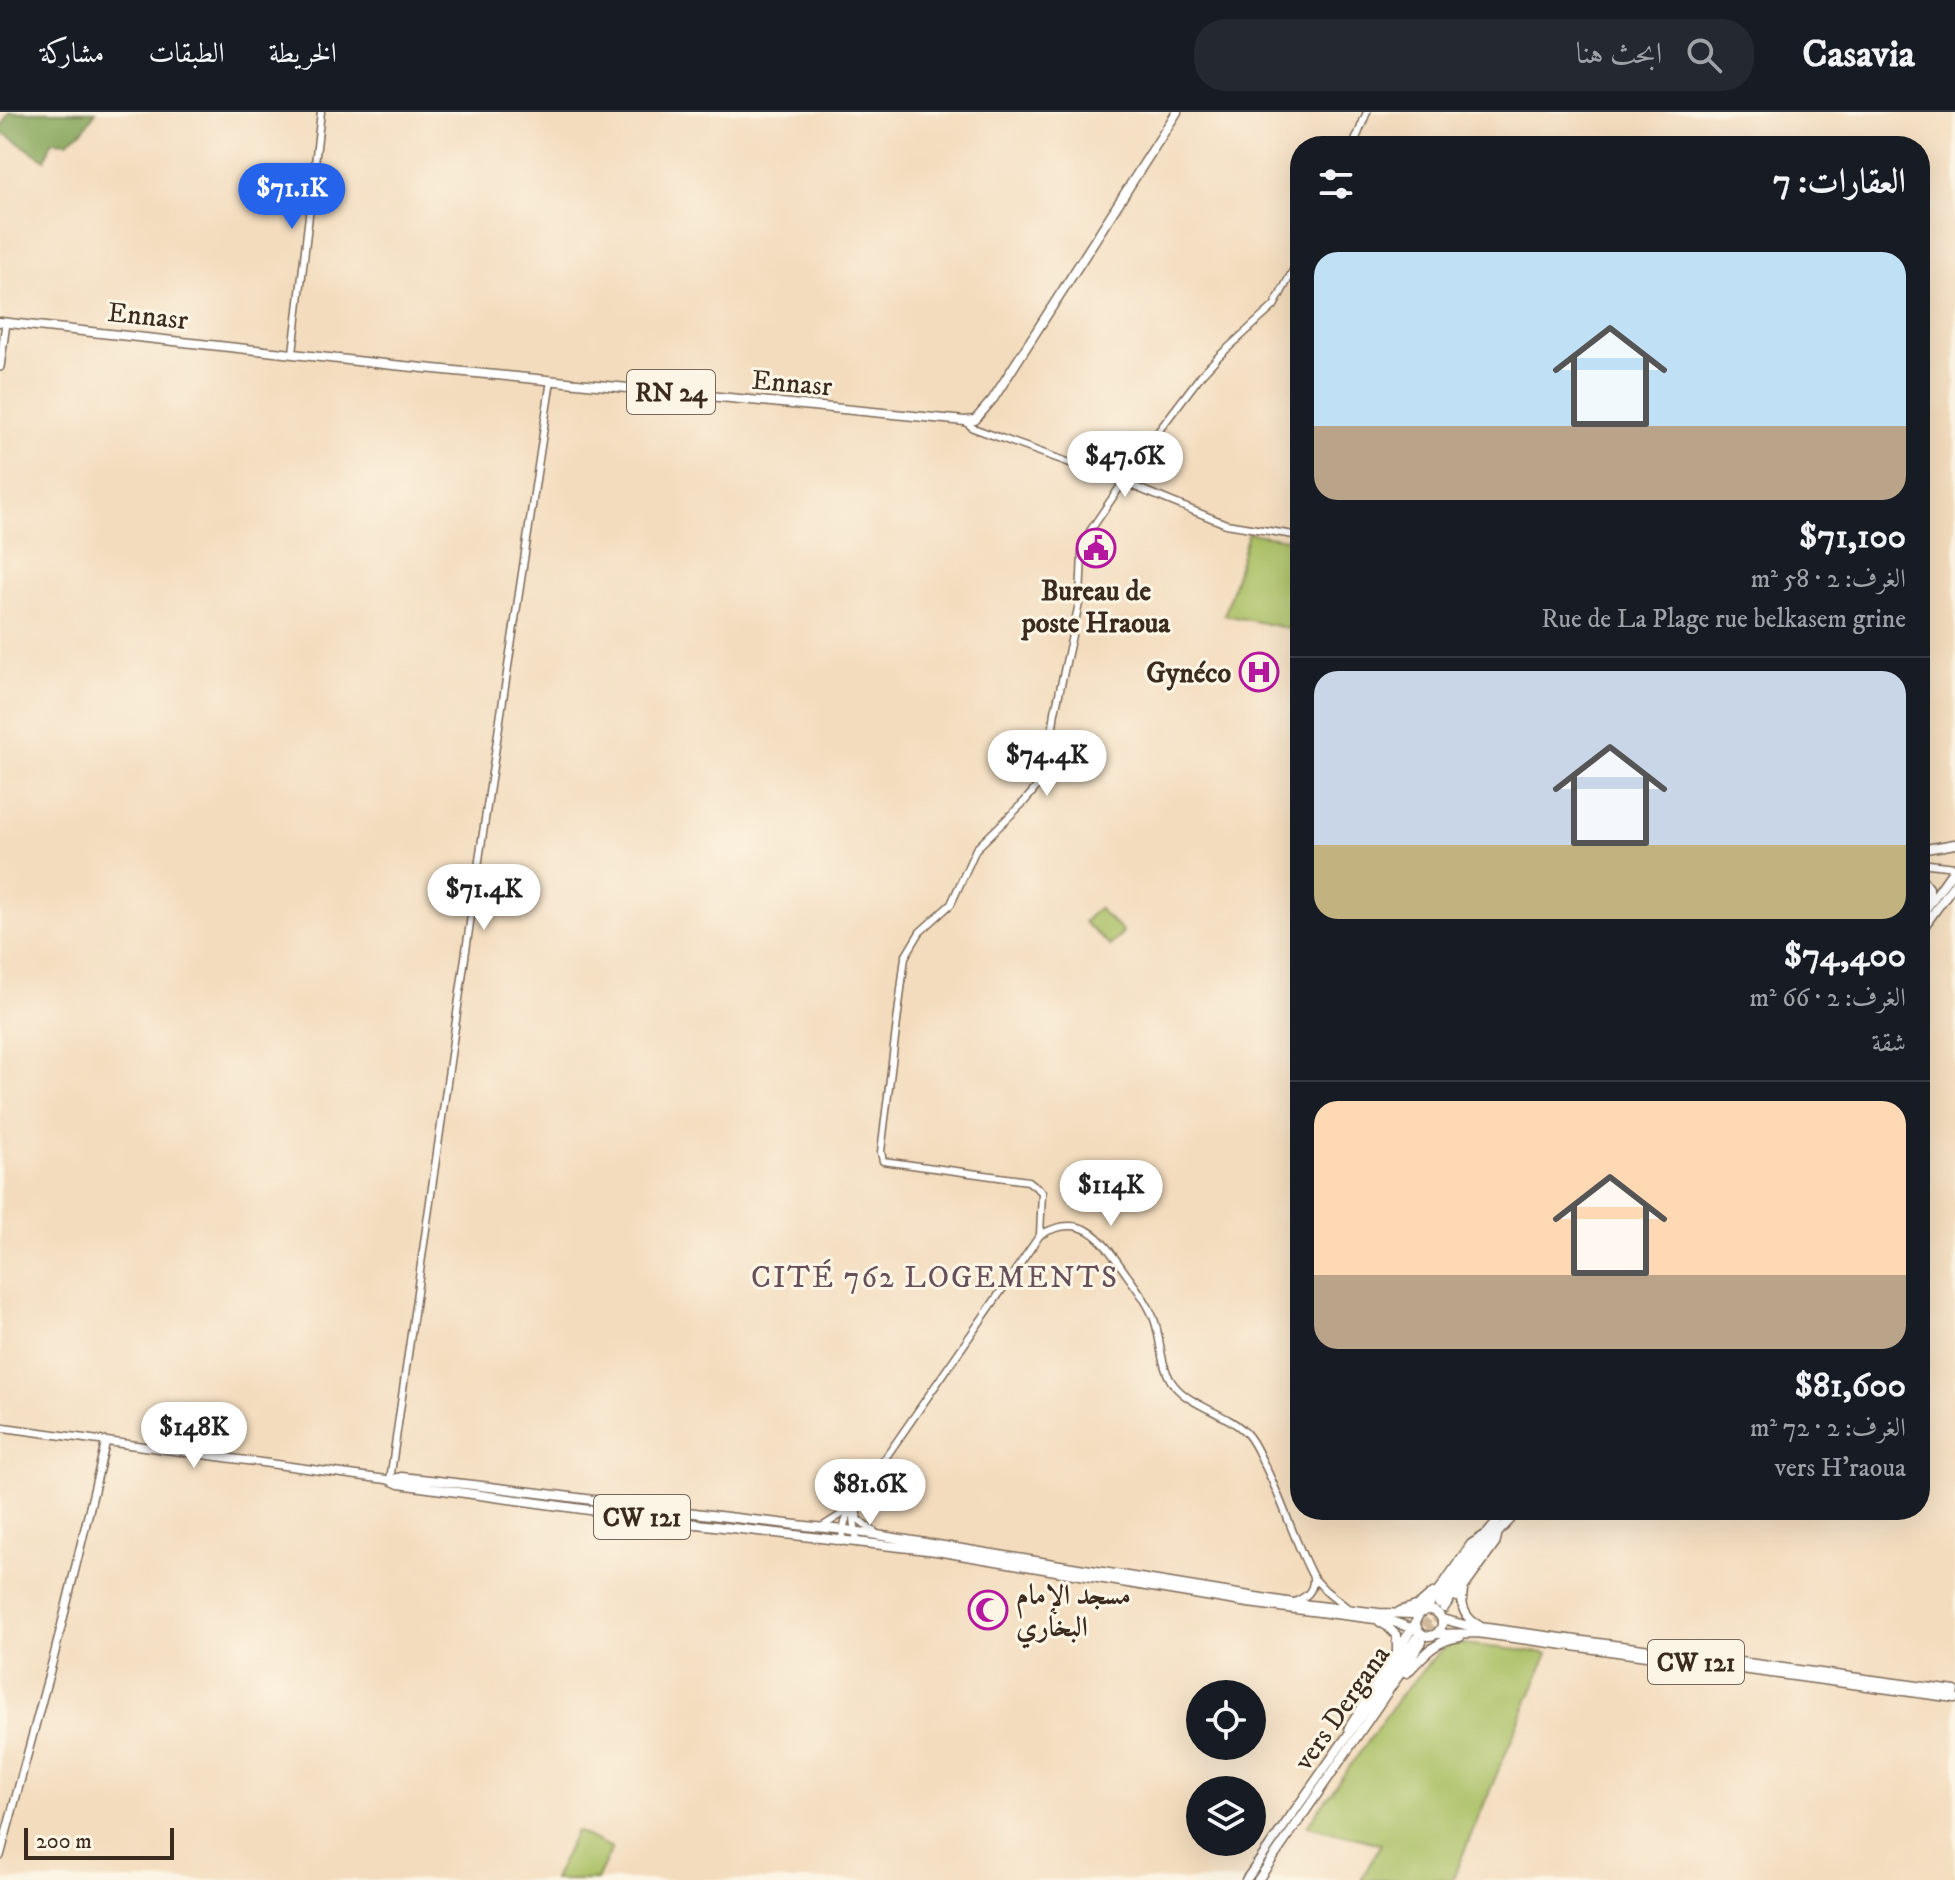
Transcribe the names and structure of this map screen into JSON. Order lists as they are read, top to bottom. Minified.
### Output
{"streets":{"main road":["Ennasr","RN 24","CW 121","vers Dergana"]},"crossings":[["CW 121","vers Dergana"]],"districts":["CITÉ 762 LOGEMENTS"],"places":{"public building":["Bureau de poste Hraoua"],"hospital":["Gynéco"],"mosque":["مسجد الإمام البخاري"]},"scale_bar":"200 m","page":{"header":"Casavia","search":"ابحث هنا","nav":["الخريطة","الطبقات","مشاركة"],"heading":"العقارات: 7","price":["$71.1K","$47.6K","$74.4K","$71.4K","$114K","$148K","$81.6K"],"list":[{"name":"$71,100","note":"الغرف: 2 · 58 m² · Rue de La Plage rue belkasem grine"},{"name":"$74,400","note":"الغرف: 2 · 66 m² · شقة"},{"name":"$81,600","note":"الغرف: 2 · 72 m² · vers H'raoua"}],"scale":"200 m"}}
